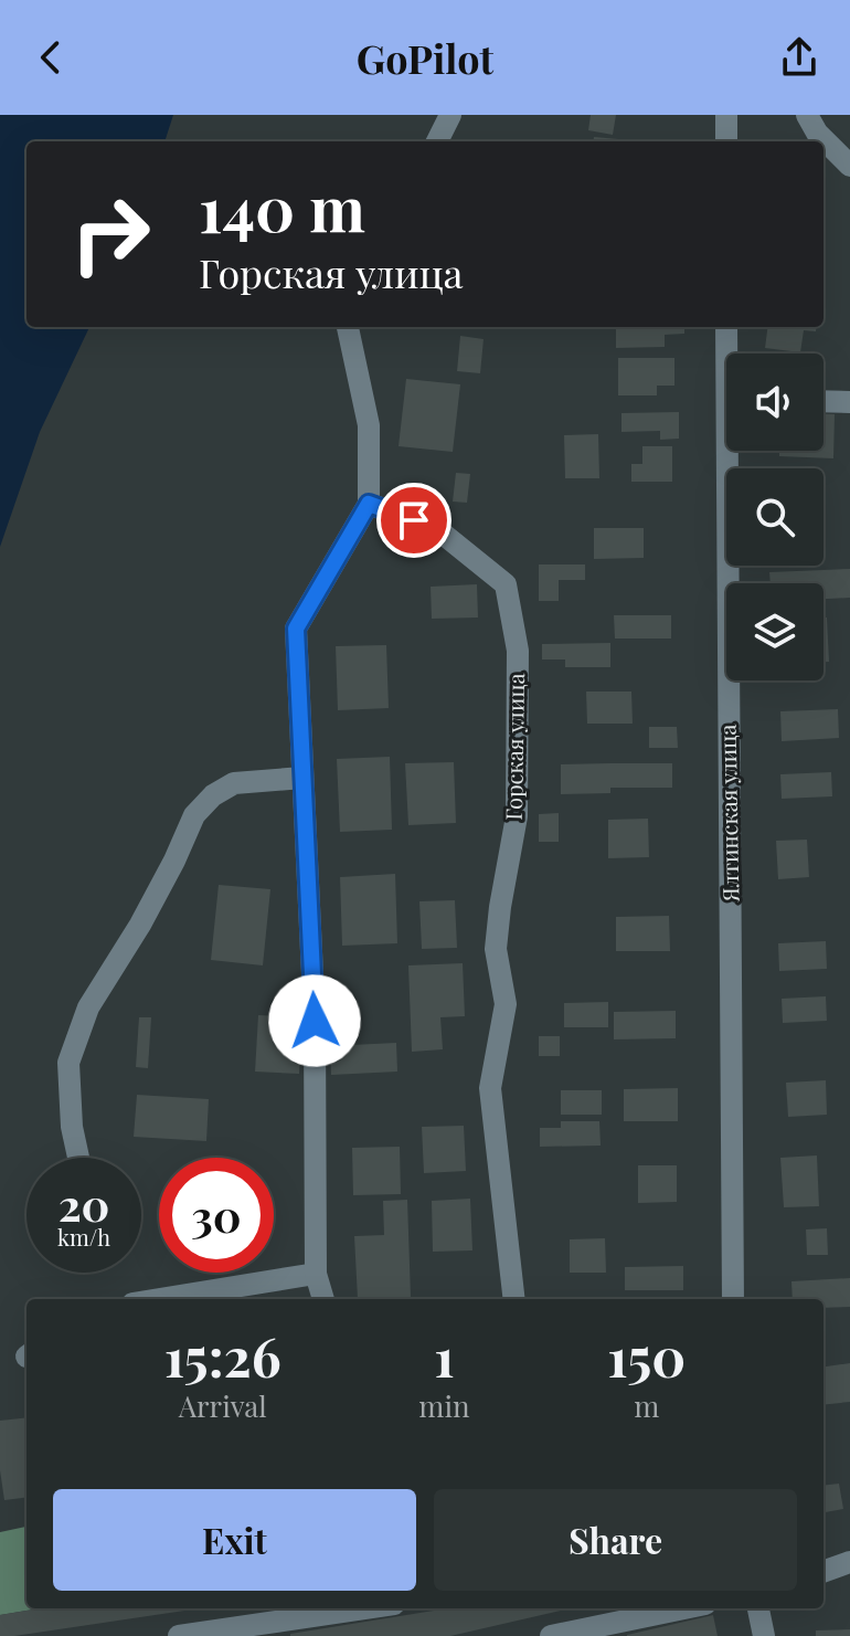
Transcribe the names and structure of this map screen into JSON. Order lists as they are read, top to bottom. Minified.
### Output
{"streets":{"street":["Горская улица","Ялтинская улица"]},"page":{"header":"GoPilot","turn":["140 m","Горская улица"],"speed":"20 km/h","limit":"30","eta":["15:26","Arrival","1","min","150","m"],"buttons":["Exit","Share"]}}
